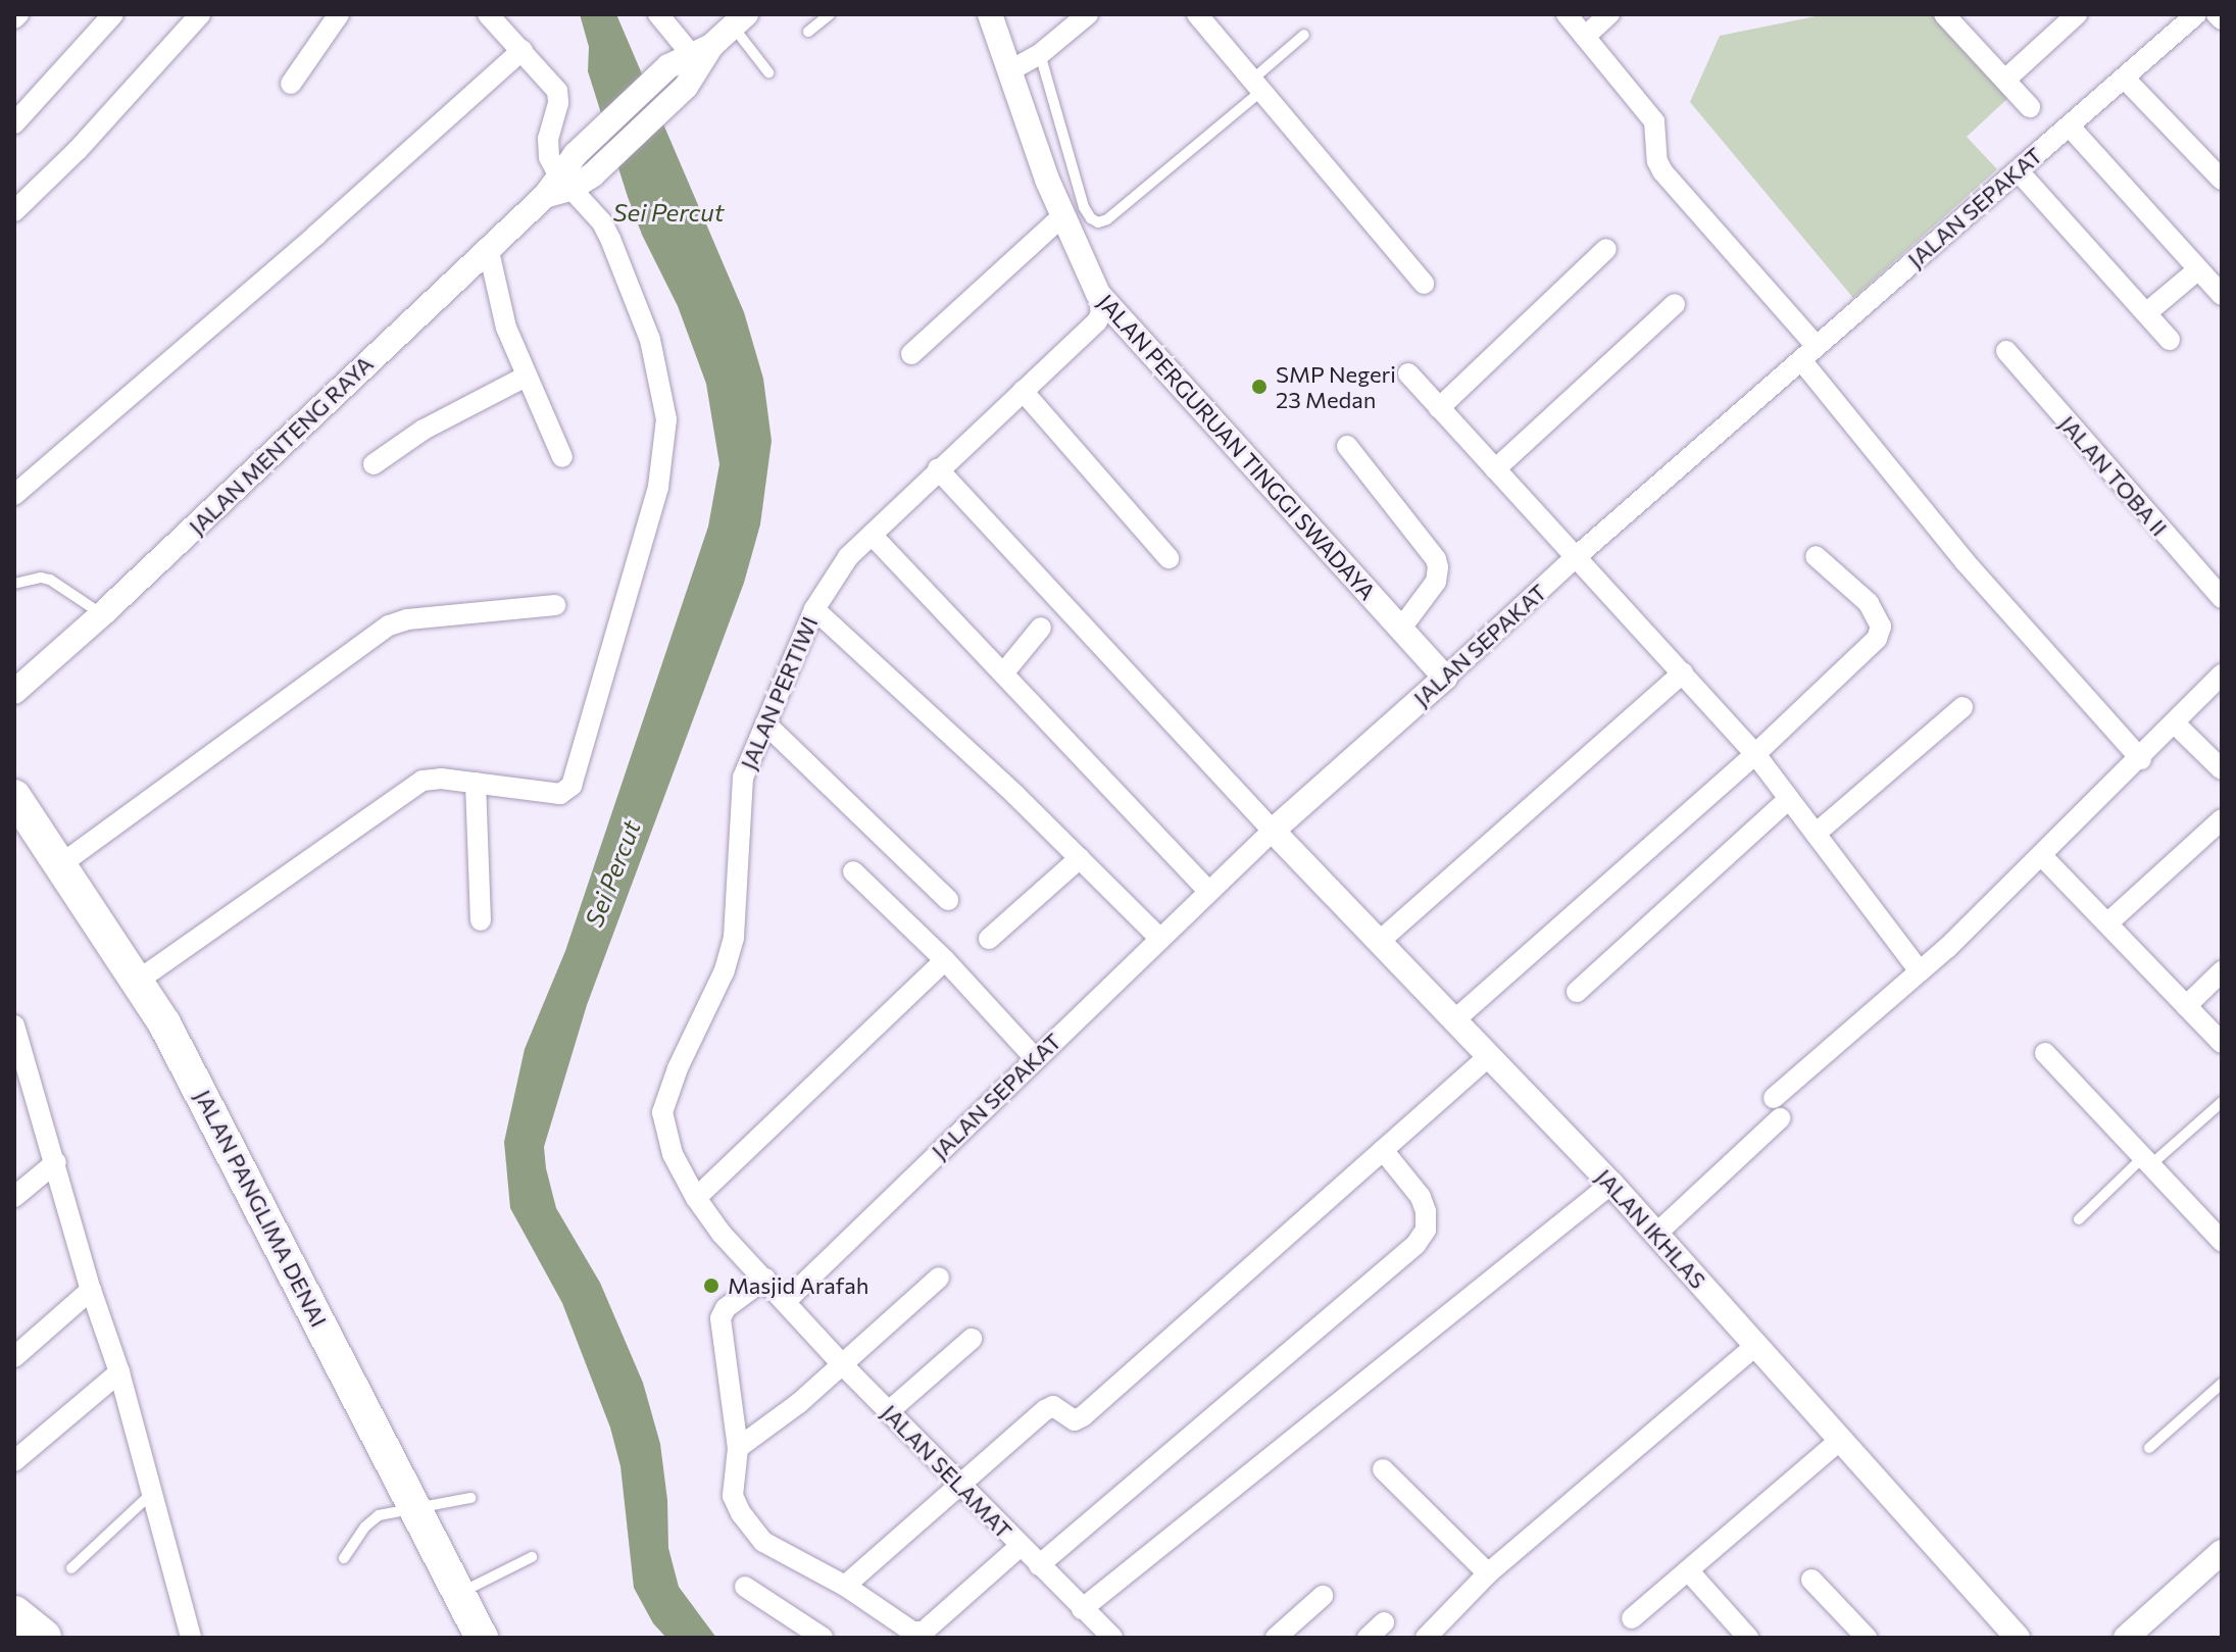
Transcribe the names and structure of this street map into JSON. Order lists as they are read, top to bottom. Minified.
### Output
{"streets":{"main road":["JALAN PANGLIMA DENAI"],"street":["JALAN SEPAKAT","JALAN MENTENG RAYA","JALAN PERGURUAN TINGGI SWADAYA","JALAN TOBA II","JALAN PERTIWI","JALAN IKHLAS","JALAN SELAMAT"]},"crossings":[["JALAN SEPAKAT","JALAN PERGURUAN TINGGI SWADAYA"],["JALAN SEPAKAT","JALAN PERTIWI"],["JALAN SEPAKAT","JALAN IKHLAS"],["JALAN SEPAKAT","JALAN SELAMAT"],["JALAN PERGURUAN TINGGI SWADAYA","JALAN PERTIWI"],["JALAN PERTIWI","JALAN SELAMAT"]],"water":["Sei Percut"],"places":["SMP Negeri 23 Medan","Masjid Arafah"]}
